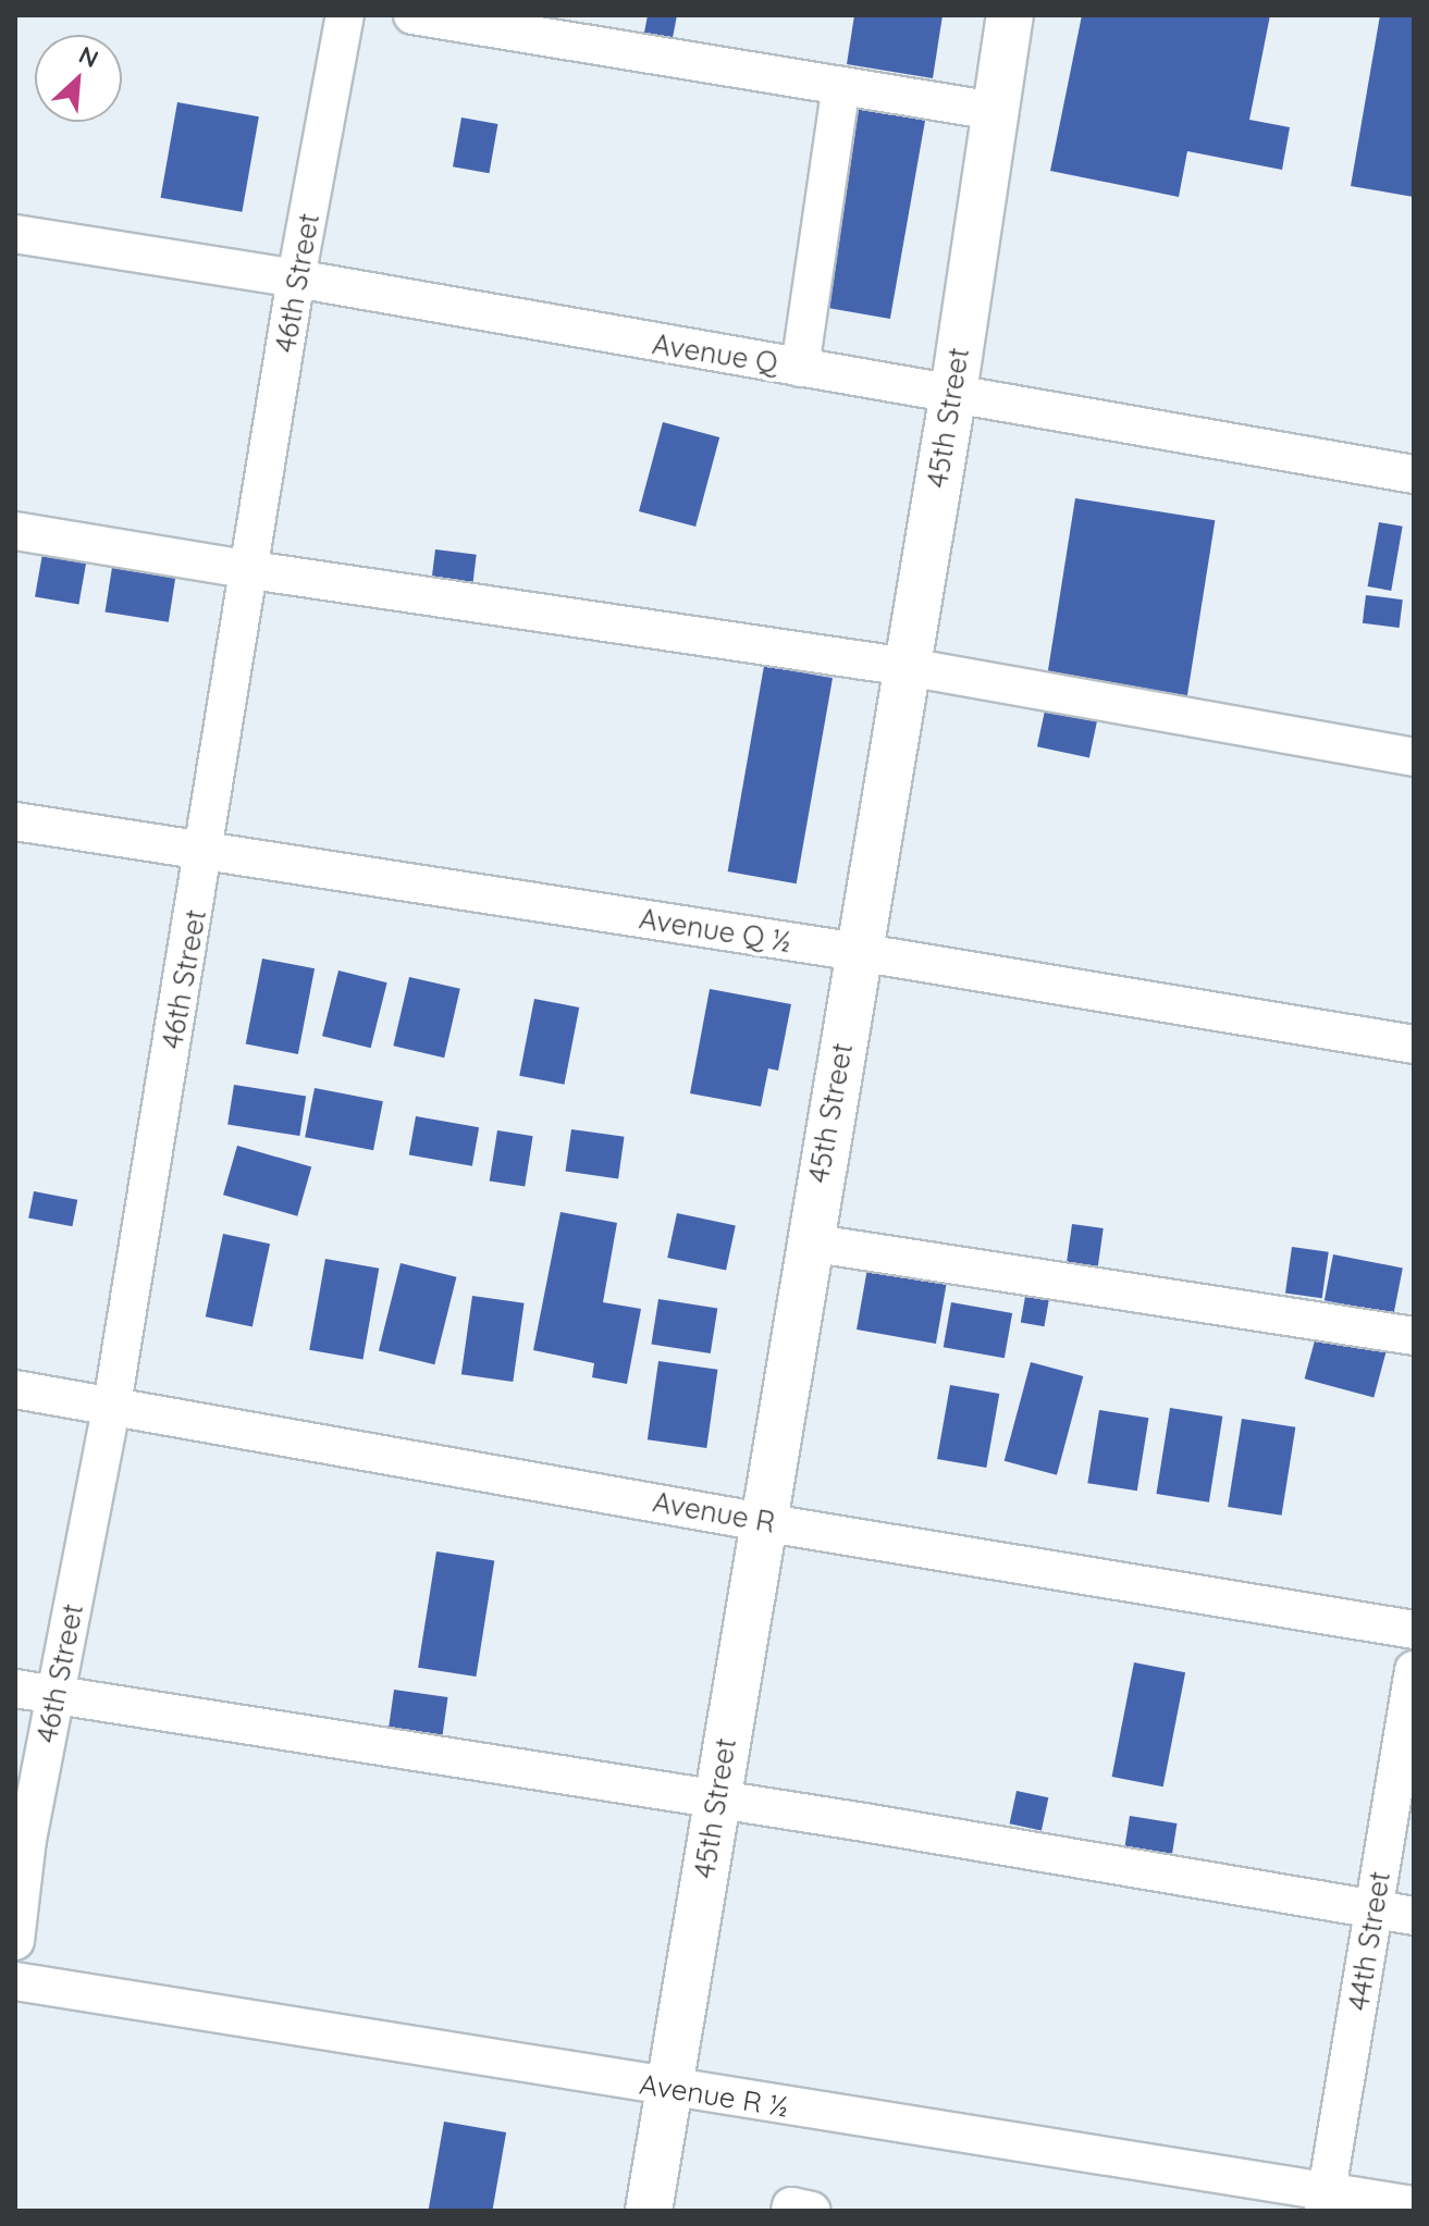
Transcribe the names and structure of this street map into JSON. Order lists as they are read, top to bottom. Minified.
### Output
{"streets":{"main road":["45th Street"],"street":["46th Street","Avenue Q","Avenue Q ½","Avenue R","44th Street","Avenue R ½"]},"crossings":[["46th Street","Avenue Q"],["46th Street","Avenue Q ½"],["46th Street","Avenue R"],["Avenue Q","45th Street"],["45th Street","Avenue Q ½"],["45th Street","Avenue R"],["45th Street","Avenue R ½"],["44th Street","Avenue R ½"]],"north":"top right"}
